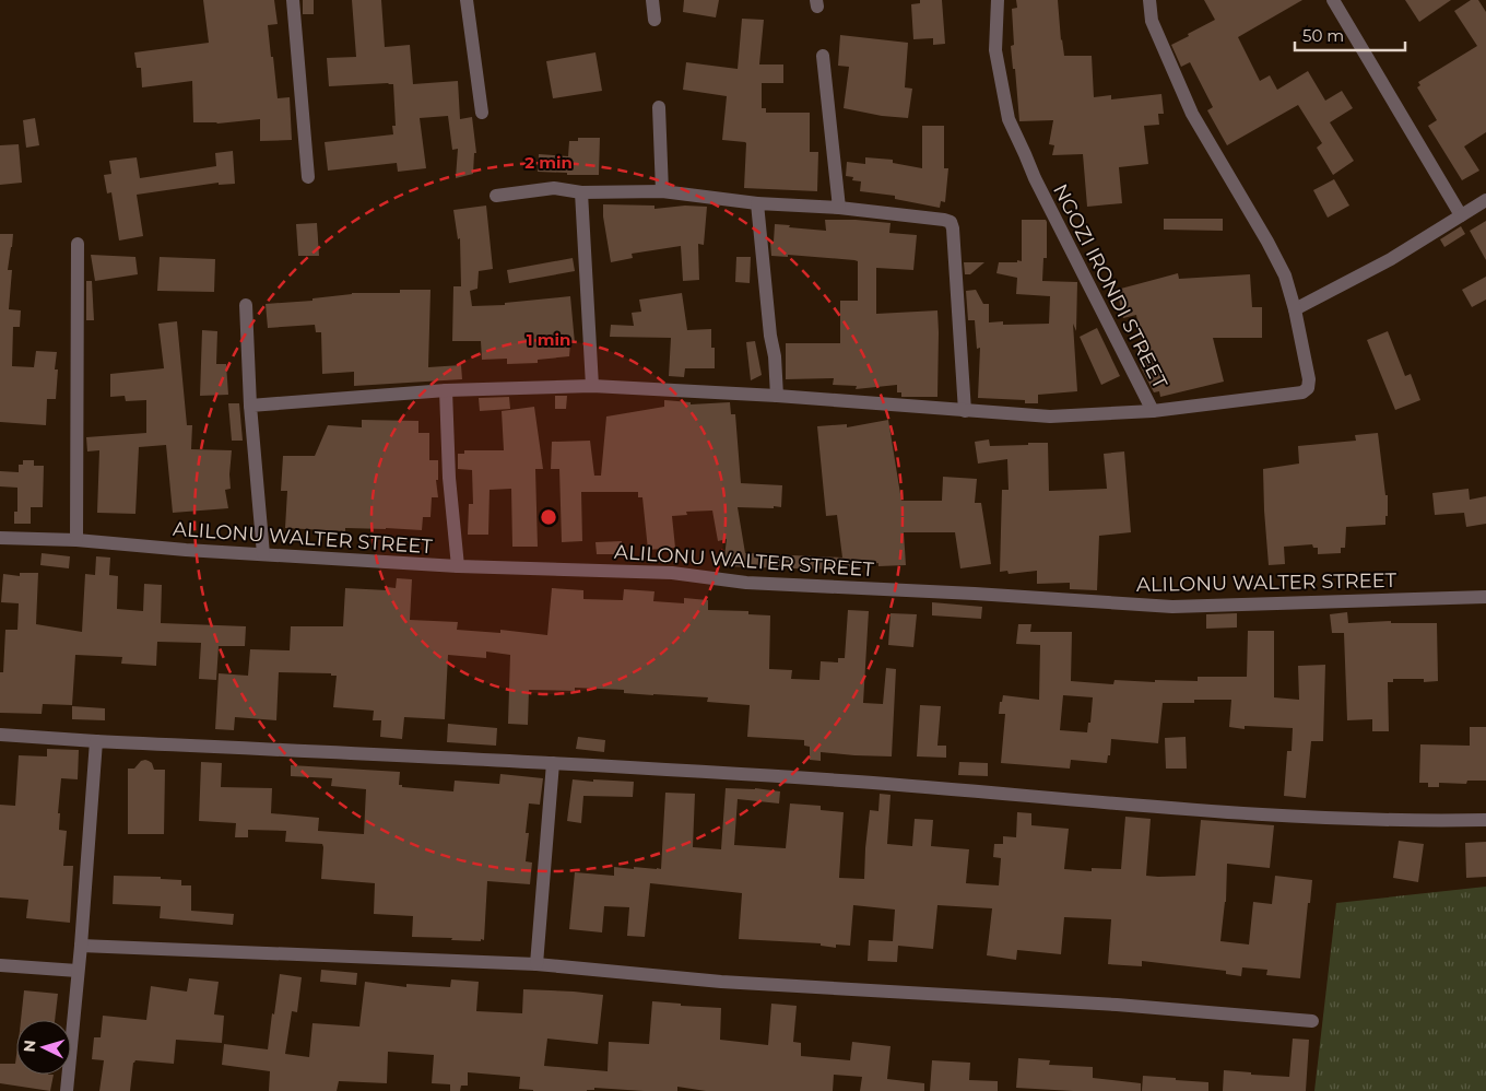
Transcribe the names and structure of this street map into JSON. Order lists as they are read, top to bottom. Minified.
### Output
{"streets":{"street":["NGOZI IRONDI STREET","ALILONU WALTER STREET"]},"scale_bar":"50 m","north":"left","rings":["2 min","1 min"]}
